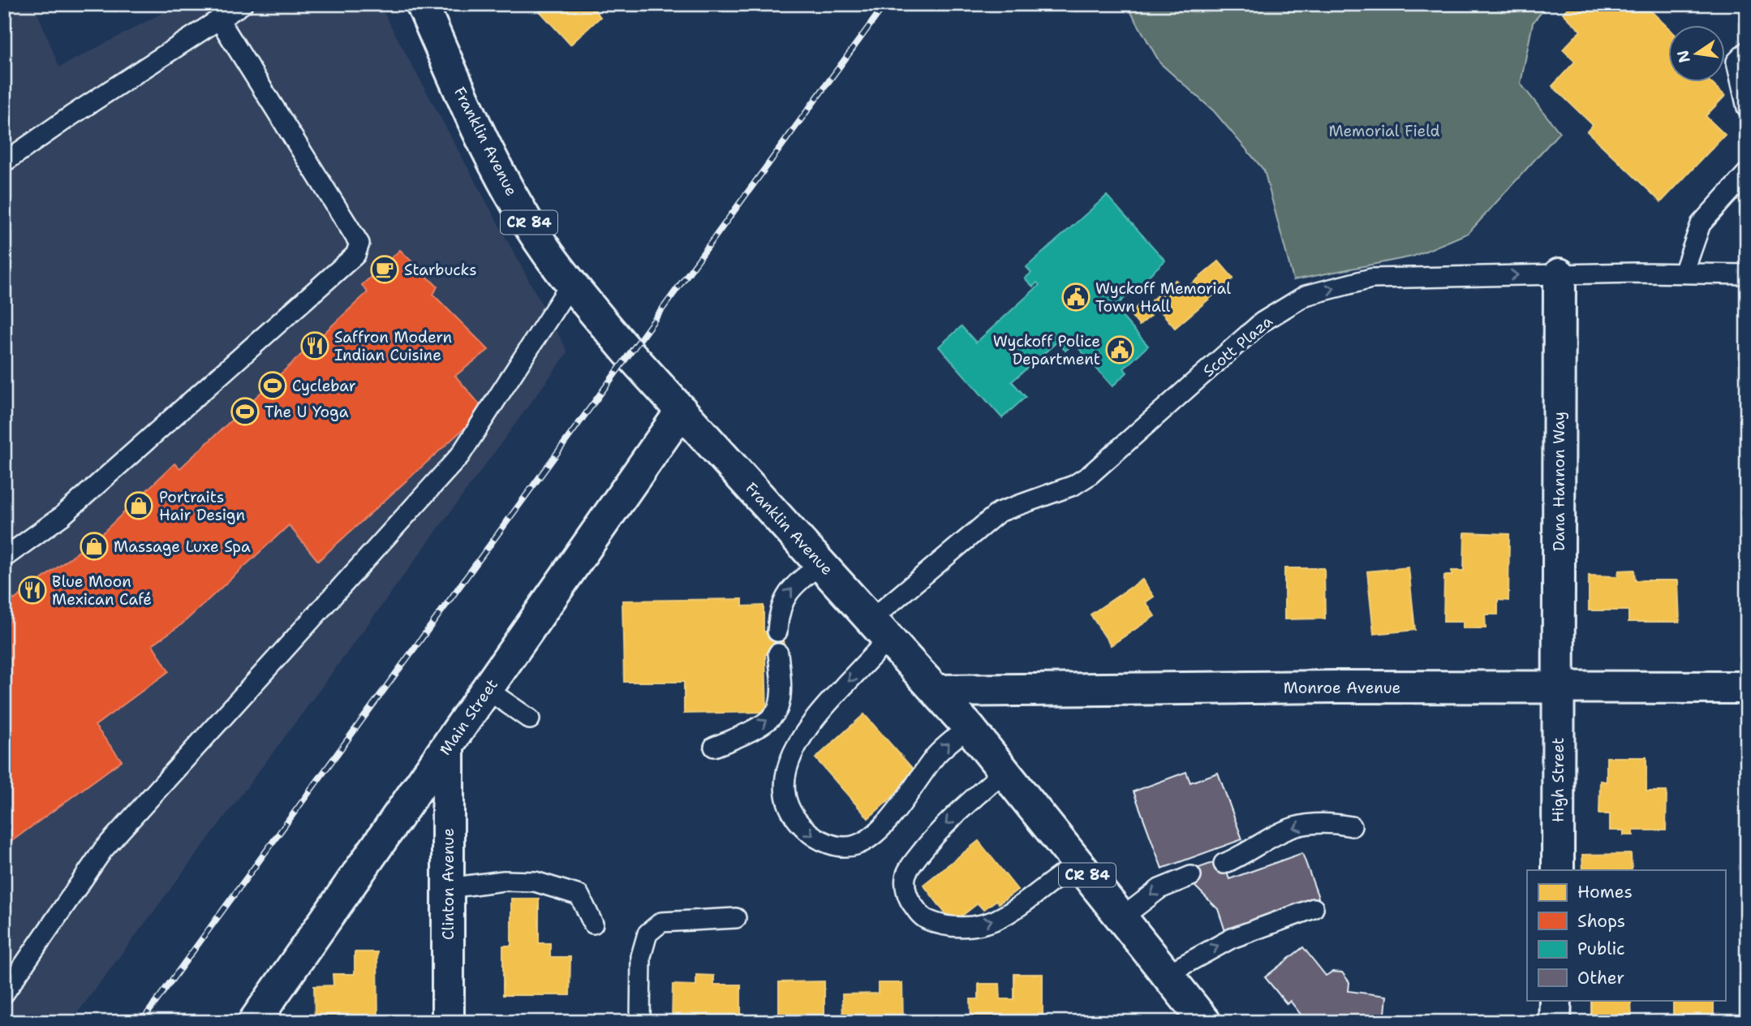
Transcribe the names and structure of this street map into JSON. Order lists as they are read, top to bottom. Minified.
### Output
{"streets":{"street":["Franklin Avenue","CR 84","Dana Hannon Way","Monroe Avenue","Main Street","High Street","Clinton Avenue"],"lane":["Scott Plaza"]},"crossings":[["Franklin Avenue","Scott Plaza"],["Franklin Avenue","Monroe Avenue"],["Franklin Avenue","Main Street"],["Scott Plaza","Dana Hannon Way"],["Dana Hannon Way","Monroe Avenue"],["Dana Hannon Way","High Street"],["Monroe Avenue","High Street"],["Main Street","Clinton Avenue"]],"parks":["Memorial Field"],"places":{"cafe":["Starbucks"],"public building":["Wyckoff Memorial Town Hall","Wyckoff Police Department"],"restaurant":["Saffron Modern Indian Cuisine","Blue Moon Mexican Café"],"sports":["Cyclebar","The U Yoga"],"shop":["Portraits Hair Design","Massage Luxe Spa"]},"legend":["Homes","Shops","Public","Other"],"north":"left"}
